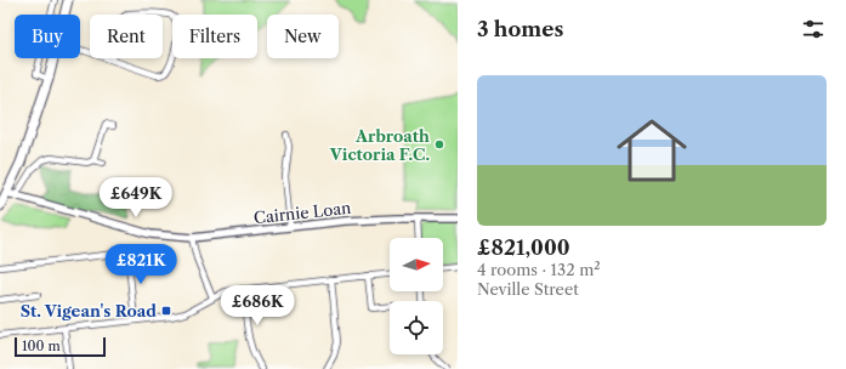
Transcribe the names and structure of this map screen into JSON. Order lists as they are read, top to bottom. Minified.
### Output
{"streets":{"street":["Cairnie Loan"]},"places":{"other":["Arbroath Victoria F.C."],"transit":["St. Vigean's Road"]},"scale_bar":"100 m","north":"right","page":{"heading":"3 homes","chip":["Buy","Rent","Filters","New"],"list":[{"name":"£821,000","note":"4 rooms · 132 m² · Neville Street"}],"price":["£649K","£821K","£686K"],"scale":"100 m"}}
